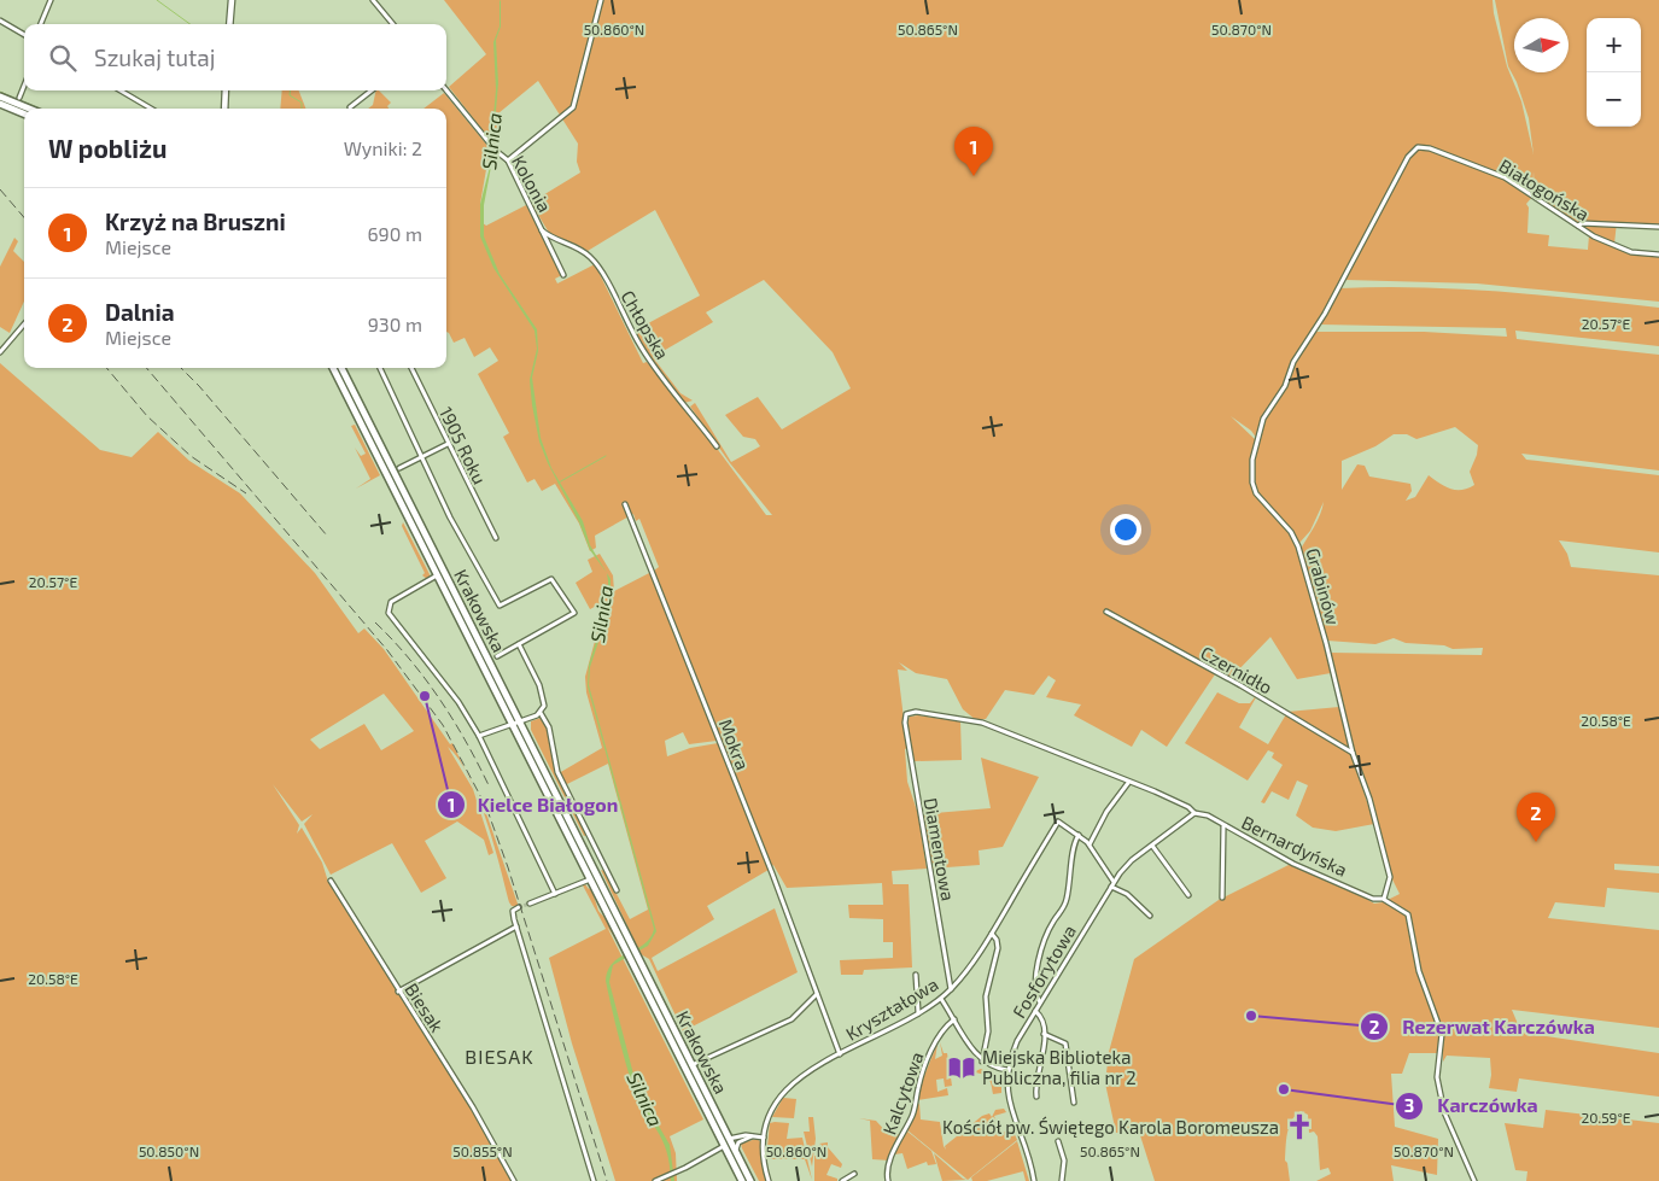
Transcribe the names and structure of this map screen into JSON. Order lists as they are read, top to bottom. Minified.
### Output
{"streets":{"main road":["Krakowska"],"street":["Kolonia","Białogońska","Chłopska","1905 Roku","Grabinów","Czernidło","Mokra","Bernardyńska","Diamentowa","Fosforytowa","Biesak","Kryształowa","Kalcytowa"]},"crossings":[["Kolonia","Chłopska"],["Białogońska","Grabinów"],["Grabinów","Czernidło"],["Grabinów","Bernardyńska"],["Mokra","Kryształowa"],["Bernardyńska","Diamentowa"],["Bernardyńska","Fosforytowa"],["Diamentowa","Kryształowa"]],"districts":["BIESAK"],"water":["Silnica"],"places":{"other":["Kielce Białogon","Rezerwat Karczówka","Karczówka"],"library":["Miejska Biblioteka Publiczna, filia nr 2"],"church":["Kościół pw. Świętego Karola Boromeusza"]},"north":"right","page":{"map_buttons":["+","−"],"search":"Szukaj tutaj","heading":["W pobliżu","Wyniki: 2"],"pins":["1","2"],"list":[{"mark":"1","name":"Krzyż na Bruszni","note":"Miejsce","value":"690 m"},{"mark":"2","name":"Dalnia","note":"Miejsce","value":"930 m"}]},"coordinates":["50.860°N","50.865°N","50.870°N","20.57°E","20.58°E","20.59°E","50.850°N","50.855°N"]}
